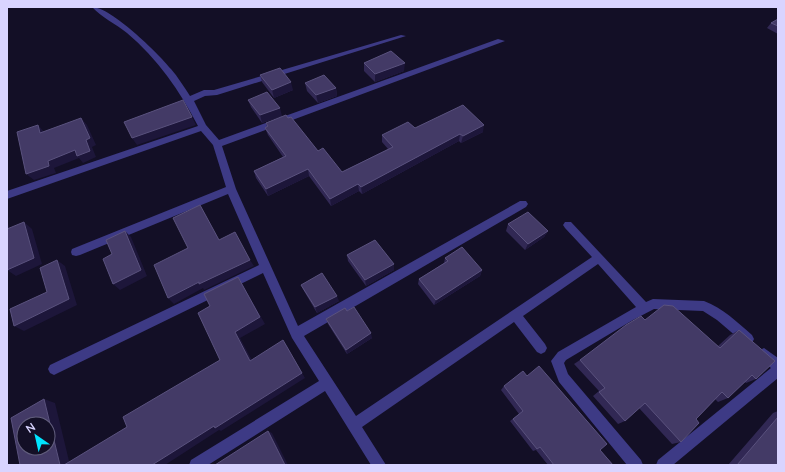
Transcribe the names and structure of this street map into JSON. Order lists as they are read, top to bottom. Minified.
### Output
{"north":"top left"}
